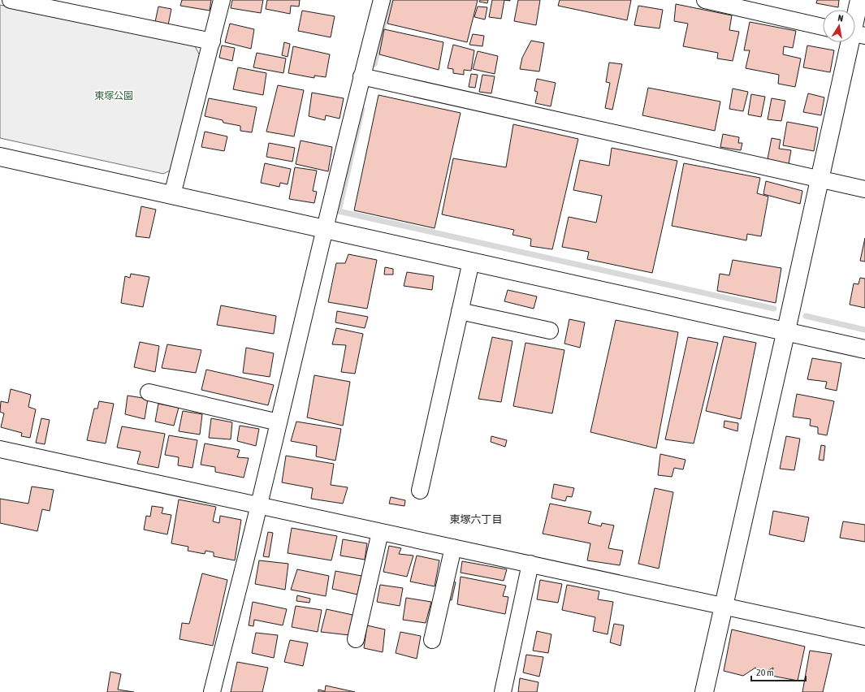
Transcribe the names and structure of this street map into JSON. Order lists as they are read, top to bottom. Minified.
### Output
{"districts":["東塚六丁目"],"parks":["東塚公園"],"scale_bar":"20 m","north":"top"}
